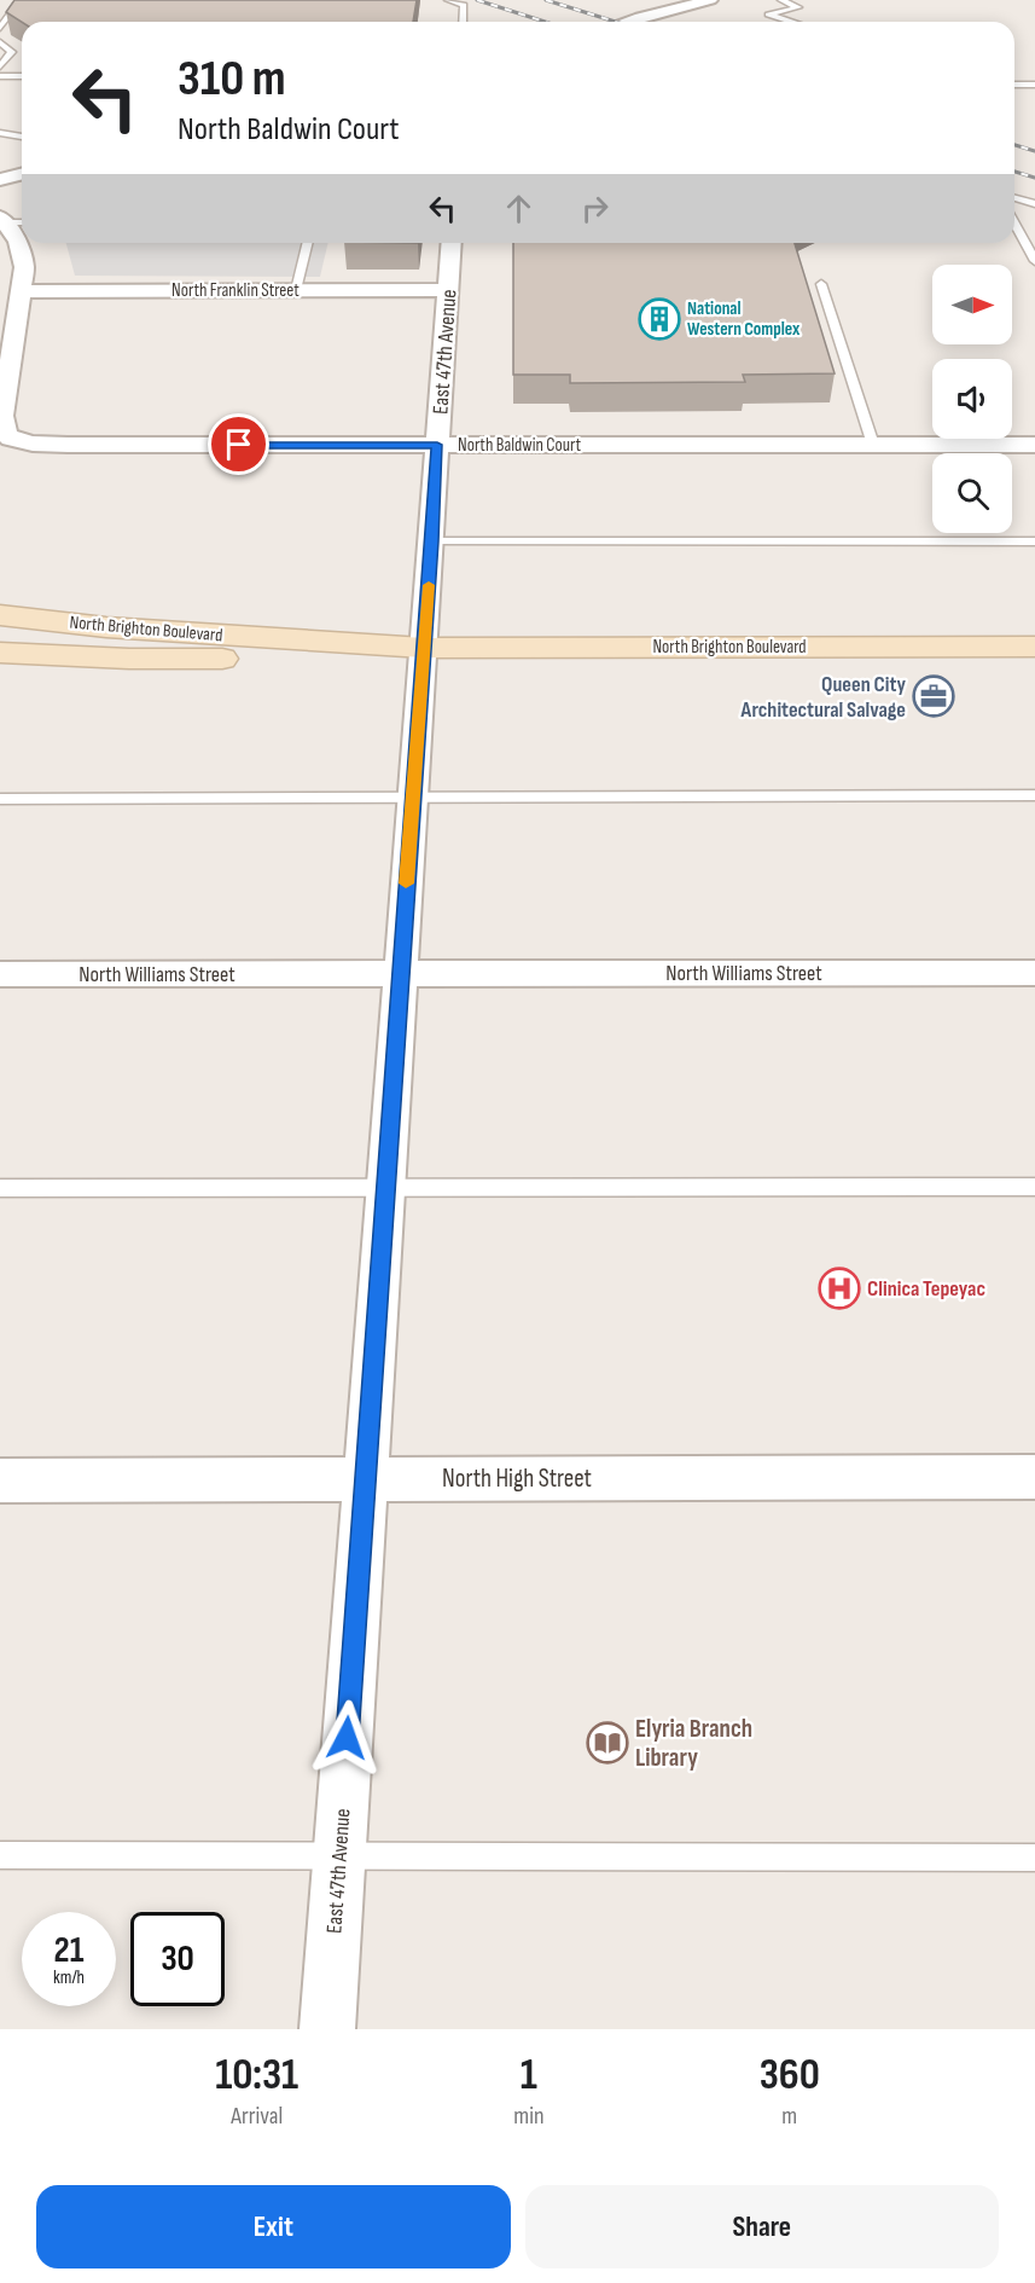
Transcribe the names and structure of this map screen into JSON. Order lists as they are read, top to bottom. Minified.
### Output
{"streets":{"main road":["North Brighton Boulevard"],"street":["North Franklin Street","East 47th Avenue","North Baldwin Court","North Williams Street","North High Street"]},"crossings":[["North Franklin Street","East 47th Avenue"],["North Franklin Street","North Baldwin Court"],["East 47th Avenue","North Baldwin Court"],["East 47th Avenue","North Brighton Boulevard"],["East 47th Avenue","North Williams Street"],["East 47th Avenue","North High Street"]],"places":{"building":["National Western Complex"],"office":["Queen City Architectural Salvage"],"hospital":["Clinica Tepeyac"],"library":["Elyria Branch Library"]},"north":"right","page":{"turn":["310 m","North Baldwin Court"],"speed":"21 km/h","limit":"30","eta":["10:31","Arrival","1","min","360","m"],"buttons":["Exit","Share"]}}
